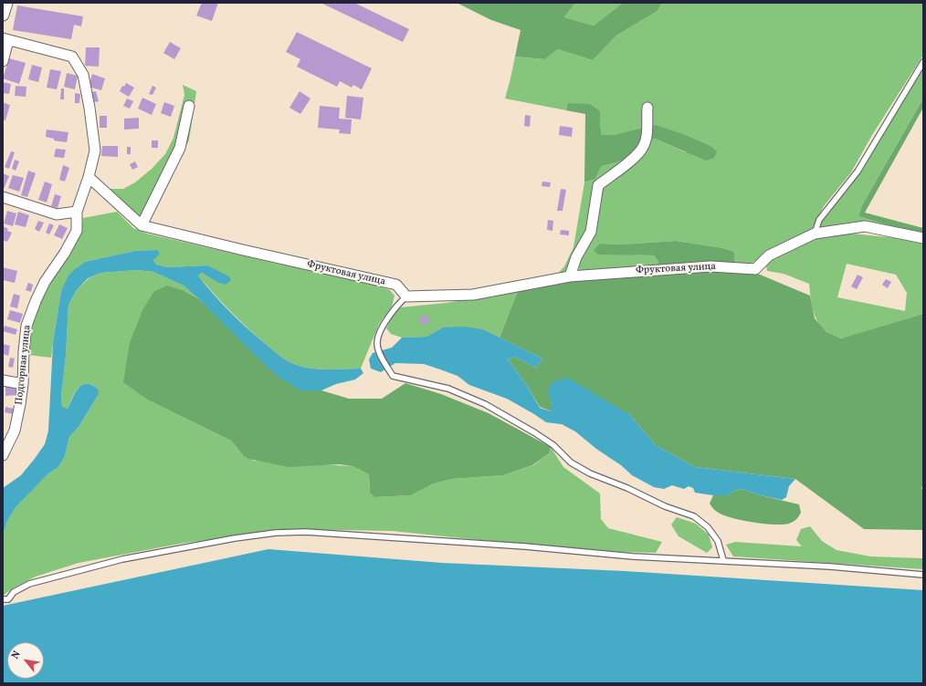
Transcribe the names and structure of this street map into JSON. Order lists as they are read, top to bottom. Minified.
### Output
{"streets":{"street":["Фруктовая улица","Подгорная улица"]},"crossings":[["Фруктовая улица","Подгорная улица"]],"north":"top left"}
